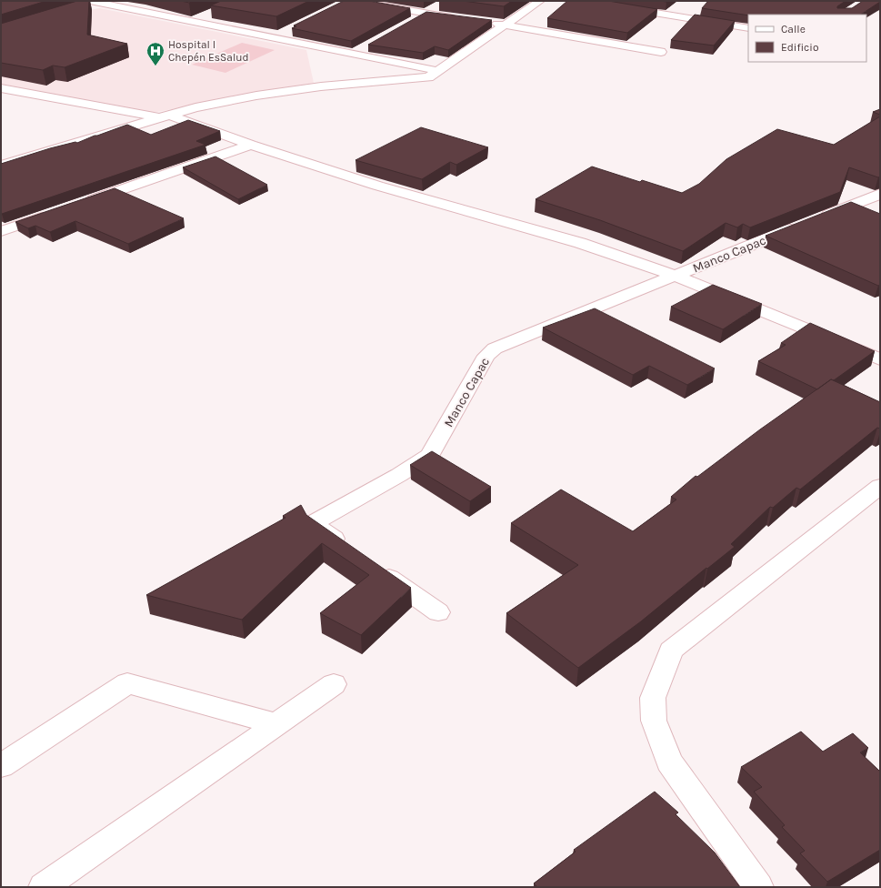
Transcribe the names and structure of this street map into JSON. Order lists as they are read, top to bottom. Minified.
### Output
{"streets":{"street":["Manco Capac"]},"places":{"hospital":["Hospital I Chepén EsSalud"]},"legend":["Calle","Edificio"]}
